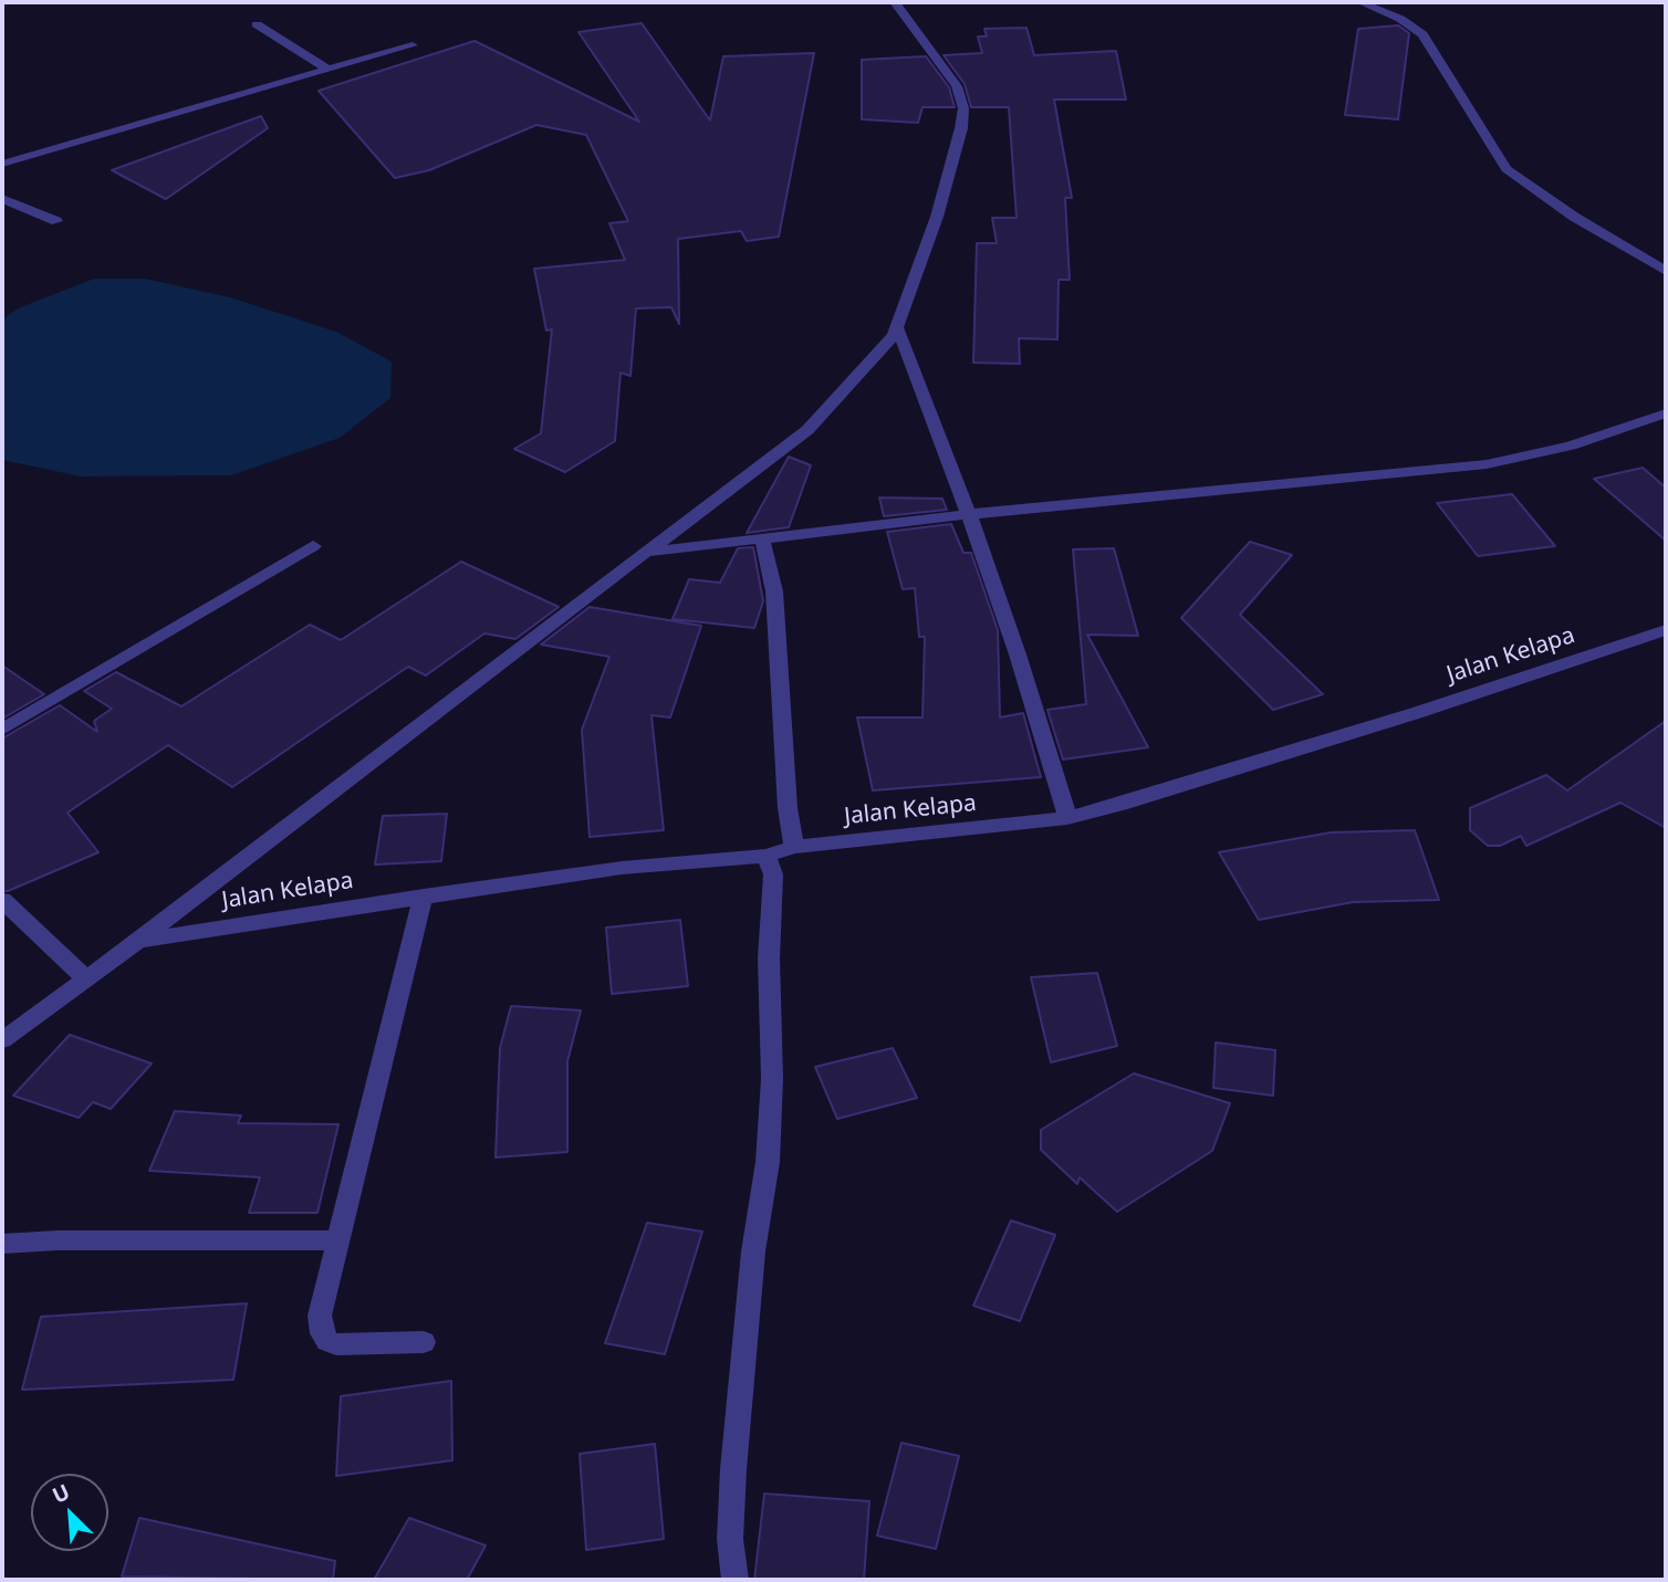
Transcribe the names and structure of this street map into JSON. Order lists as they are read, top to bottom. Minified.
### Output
{"streets":{"street":["Jalan Kelapa"]},"north":"top left"}
